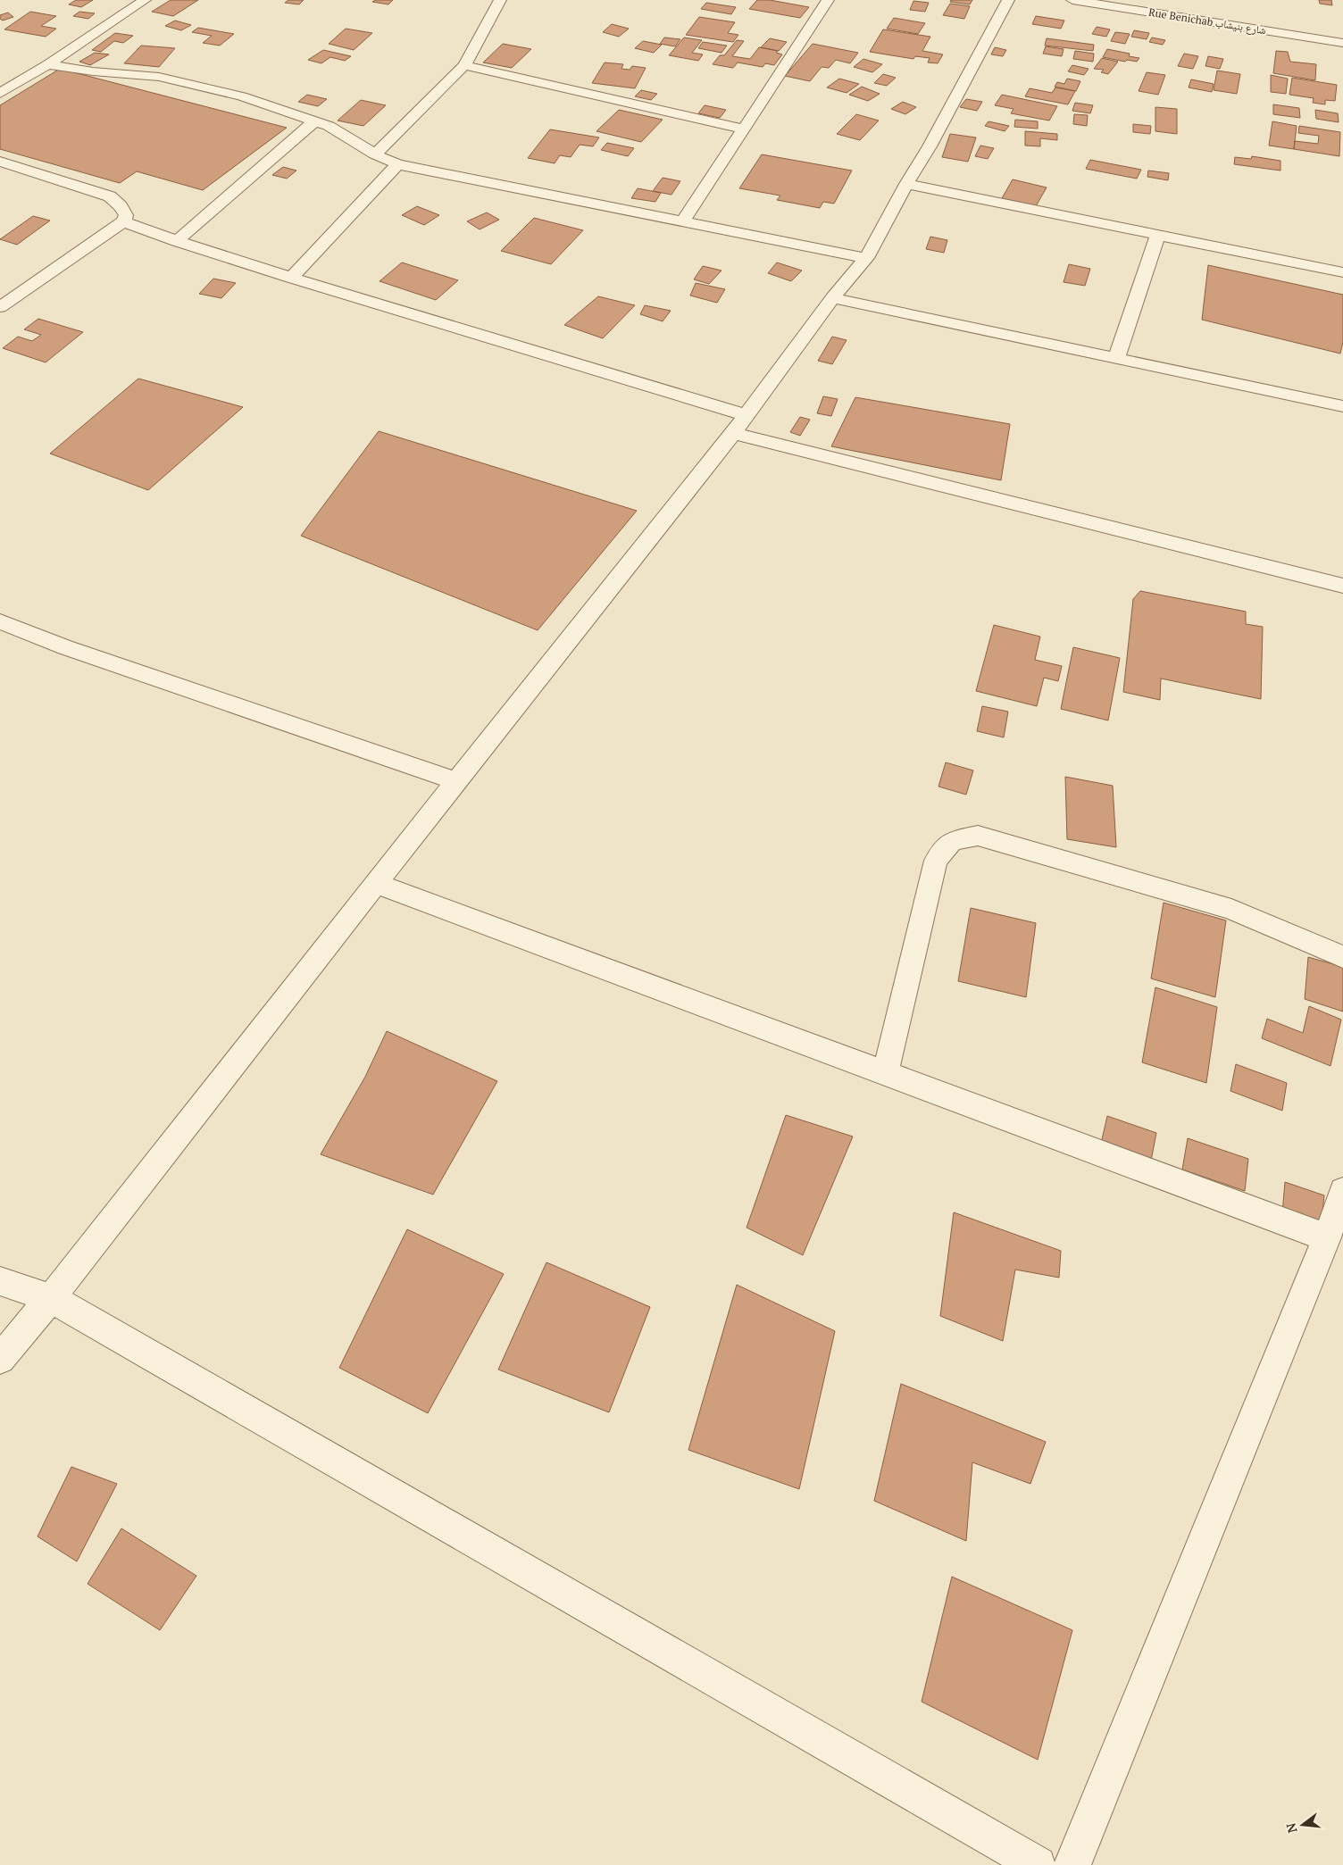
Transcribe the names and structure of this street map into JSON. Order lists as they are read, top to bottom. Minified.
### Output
{"streets":{"street":["Rue Benichab شارع بنيشاب"]},"north":"left"}
